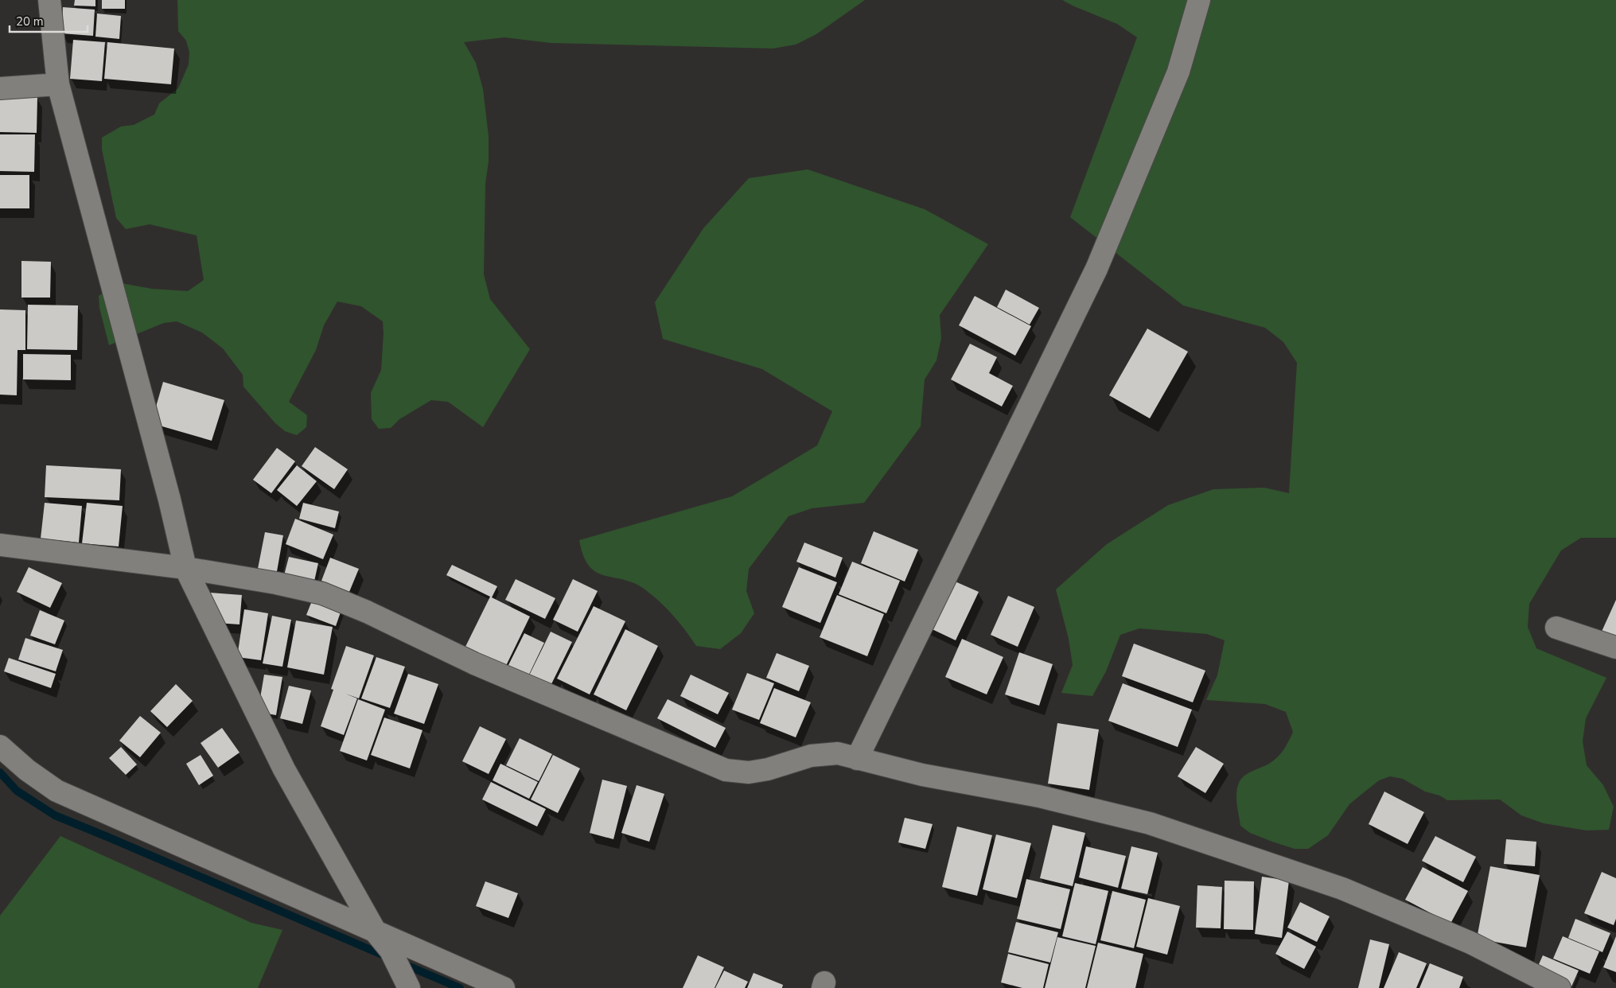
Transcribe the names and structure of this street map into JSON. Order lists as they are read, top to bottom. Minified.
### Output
{"scale_bar":"20 m"}
